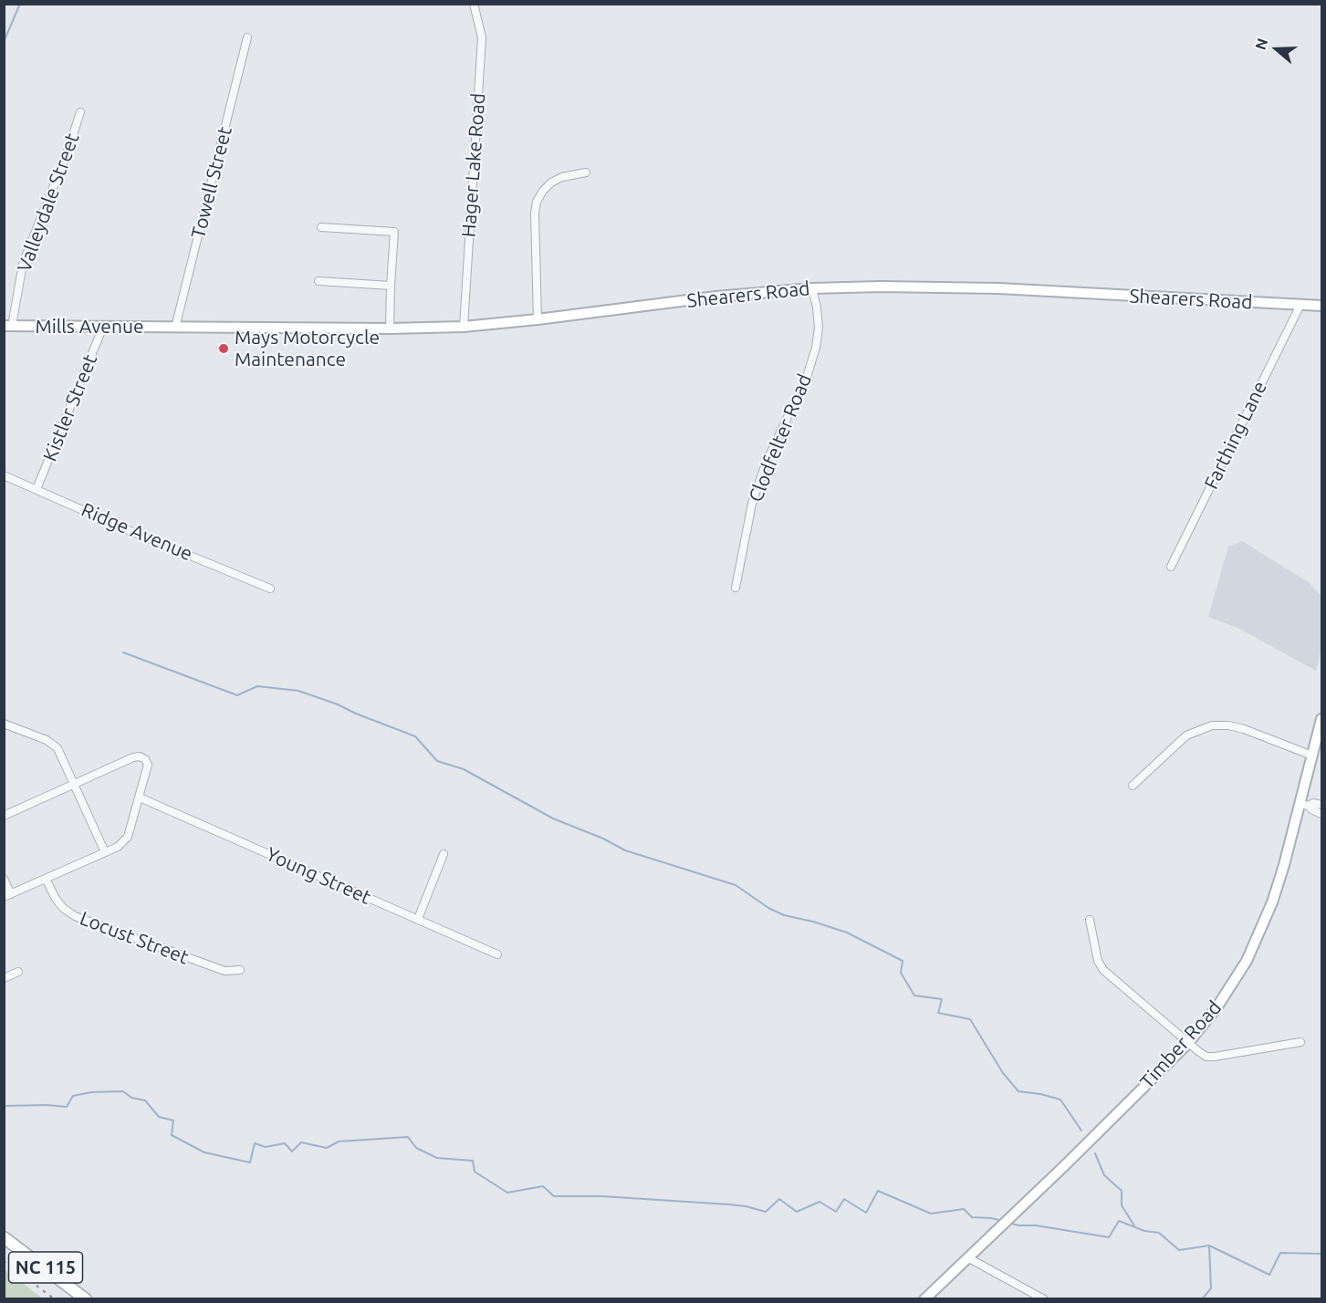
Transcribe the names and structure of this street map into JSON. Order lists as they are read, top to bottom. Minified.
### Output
{"streets":{"main road":["NC 115"],"street":["Hager Lake Road","Towell Street","Valleydale Street","Shearers Road","Mills Avenue","Kistler Street","Farthing Lane","Clodfelter Road","Ridge Avenue","Young Street","Locust Street","Timber Road"]},"crossings":[["Hager Lake Road","Shearers Road"],["Towell Street","Shearers Road"],["Towell Street","Mills Avenue"],["Valleydale Street","Mills Avenue"],["Shearers Road","Mills Avenue"],["Shearers Road","Farthing Lane"],["Shearers Road","Clodfelter Road"],["Mills Avenue","Kistler Street"],["Kistler Street","Ridge Avenue"]],"places":["Mays Motorcycle Maintenance"],"north":"left"}
